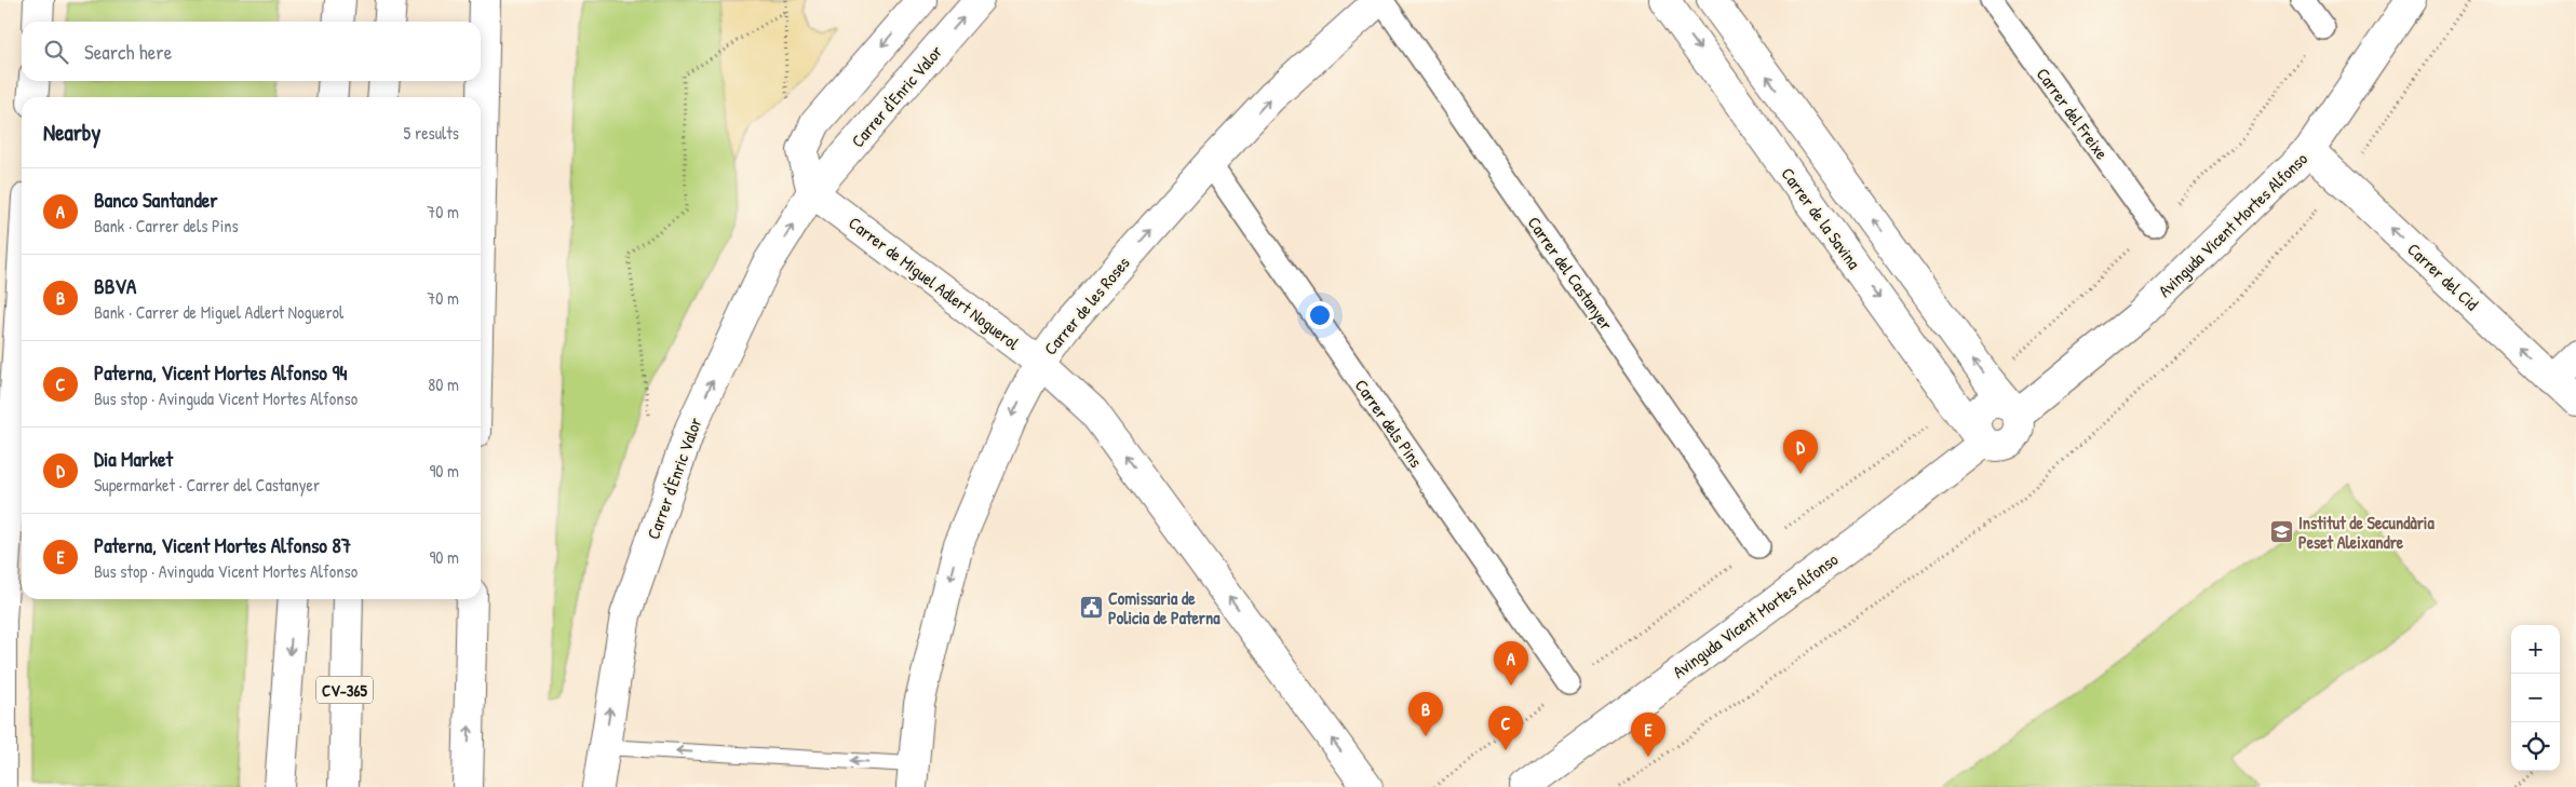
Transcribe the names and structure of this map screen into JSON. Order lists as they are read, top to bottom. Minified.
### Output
{"streets":{"street":["Carrer d'Enric Valor","Carrer del Freixe","Carrer de la Savina","Avinguda Vicent Mortes Alfonso","Carrer del Castanyer","Carrer del Cid","Carrer de Miguel Adlert Noguerol","Carrer de les Roses","Carrer dels Pins","CV-365"]},"crossings":[["Carrer d'Enric Valor","Carrer de Miguel Adlert Noguerol"],["Carrer de la Savina","Avinguda Vicent Mortes Alfonso"],["Avinguda Vicent Mortes Alfonso","Carrer del Cid"],["Carrer del Castanyer","Carrer de les Roses"],["Carrer de Miguel Adlert Noguerol","Carrer de les Roses"],["Carrer de les Roses","Carrer dels Pins"]],"one_way":["Carrer del Cid","Carrer de Miguel Adlert Noguerol"],"places":{"school or university":["Institut de Secundària Peset Aleixandre"],"public building":["Comissaria de Policia de Paterna"]},"page":{"search":"Search here","heading":["Nearby","5 results"],"list":[{"mark":"A","name":"Banco Santander","note":"Bank · Carrer dels Pins","value":"70 m"},{"mark":"B","name":"BBVA","note":"Bank · Carrer de Miguel Adlert Noguerol","value":"70 m"},{"mark":"C","name":"Paterna, Vicent Mortes Alfonso 94","note":"Bus stop · Avinguda Vicent Mortes Alfonso","value":"80 m"},{"mark":"D","name":"Dia Market","note":"Supermarket · Carrer del Castanyer","value":"90 m"},{"mark":"E","name":"Paterna, Vicent Mortes Alfonso 87","note":"Bus stop · Avinguda Vicent Mortes Alfonso","value":"90 m"}],"pins":["D","A","B","C","E"],"map_buttons":["+","−"]}}
